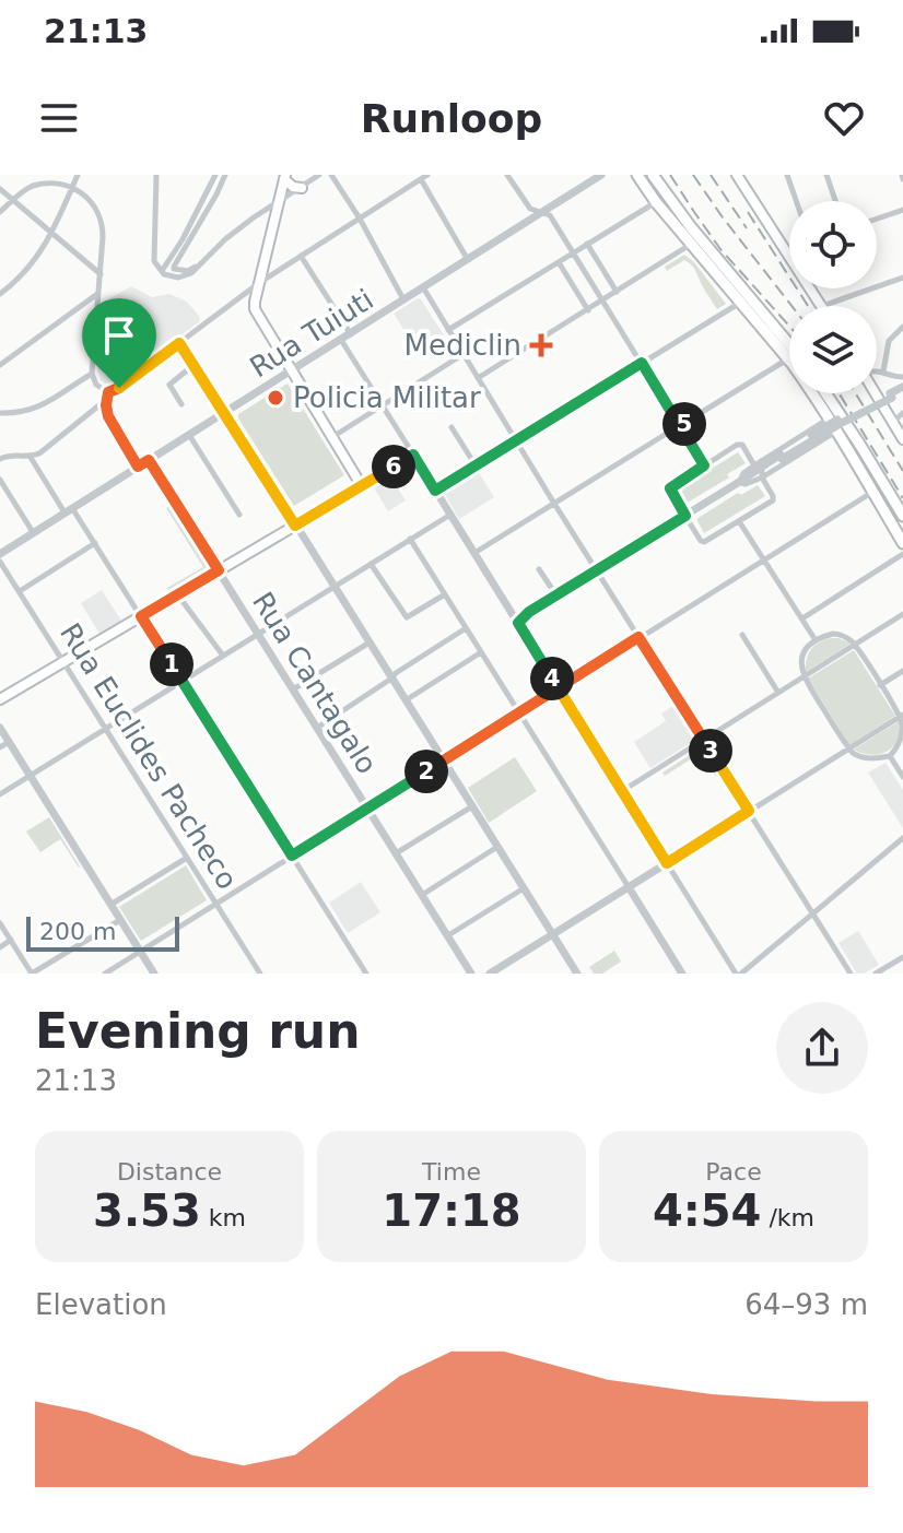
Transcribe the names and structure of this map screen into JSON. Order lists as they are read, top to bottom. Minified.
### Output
{"streets":{"street":["Rua Tuiuti","Rua Cantagalo","Rua Euclides Pacheco"]},"crossings":[["Rua Tuiuti","Rua Cantagalo"]],"places":{"health":["Mediclin"],"other":["Policia Militar"]},"scale_bar":"200 m","page":{"status":"21:13","header":"Runloop","pins":["5","6","1","4","3","2"],"scale":"200 m","heading":["Evening run","21:13"],"stats":[["Distance","3.53 km"],["Time","17:18"],["Pace","4:54 /km"]],"chart":["Elevation","64–93 m"]}}
